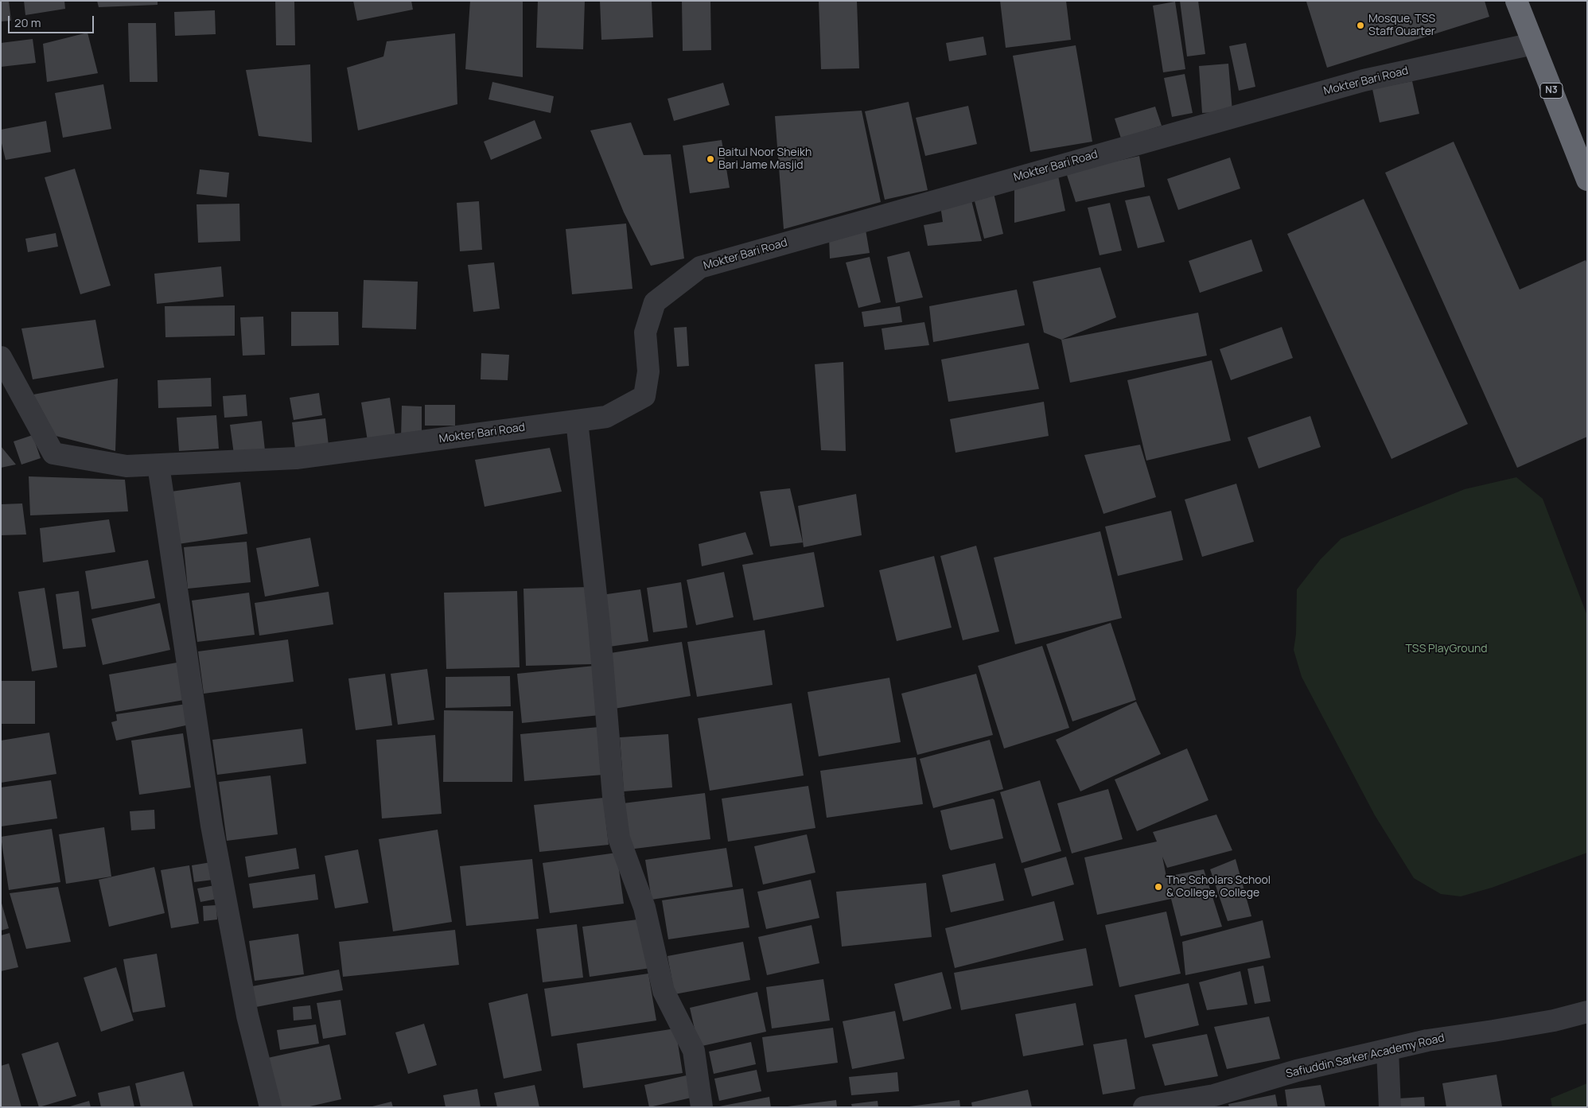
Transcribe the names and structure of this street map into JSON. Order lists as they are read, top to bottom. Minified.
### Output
{"streets":{"highway":["N3"],"street":["Mokter Bari Road","Safiuddin Sarker Academy Road"]},"crossings":[["Mokter Bari Road","N3"]],"parks":["TSS PlayGround"],"places":["Mosque, TSS Staff Quarter","Baitul Noor Sheikh Bari Jame Masjid","The Scholars School & College, College"],"scale_bar":"20 m"}
